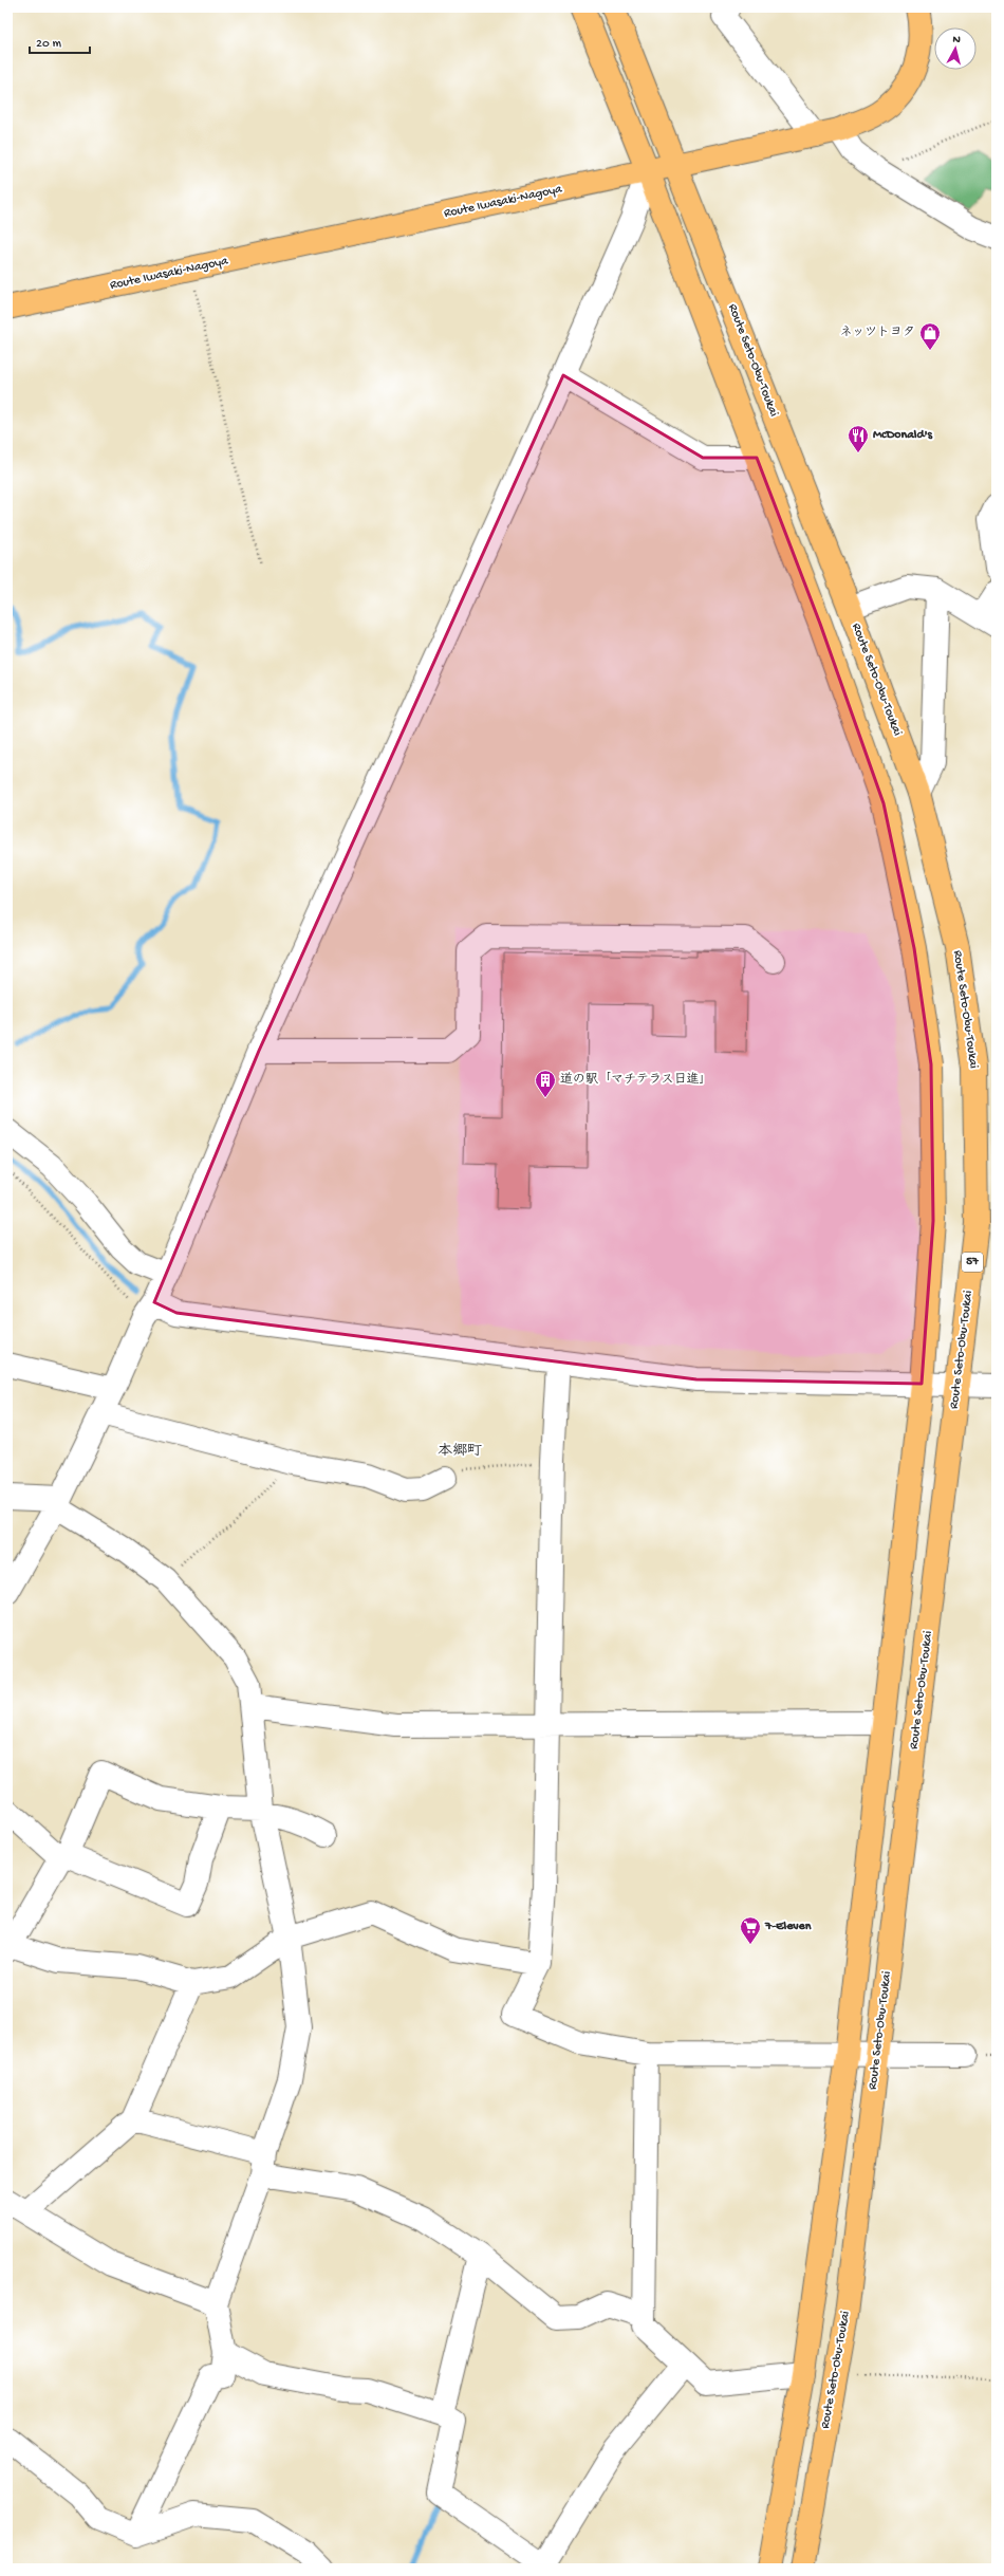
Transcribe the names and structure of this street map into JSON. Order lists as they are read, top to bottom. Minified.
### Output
{"streets":{"main road":["Route Iwasaki-Nagoya","Route Seto-Obu-Toukai","57"]},"crossings":[["Route Iwasaki-Nagoya","Route Seto-Obu-Toukai"]],"districts":["本郷町"],"places":{"shop":["ネッツトヨタ"],"restaurant":["McDonald's"],"building":["道の駅「マチテラス日進」"],"supermarket":["7-Eleven"]},"scale_bar":"20 m","north":"top"}
